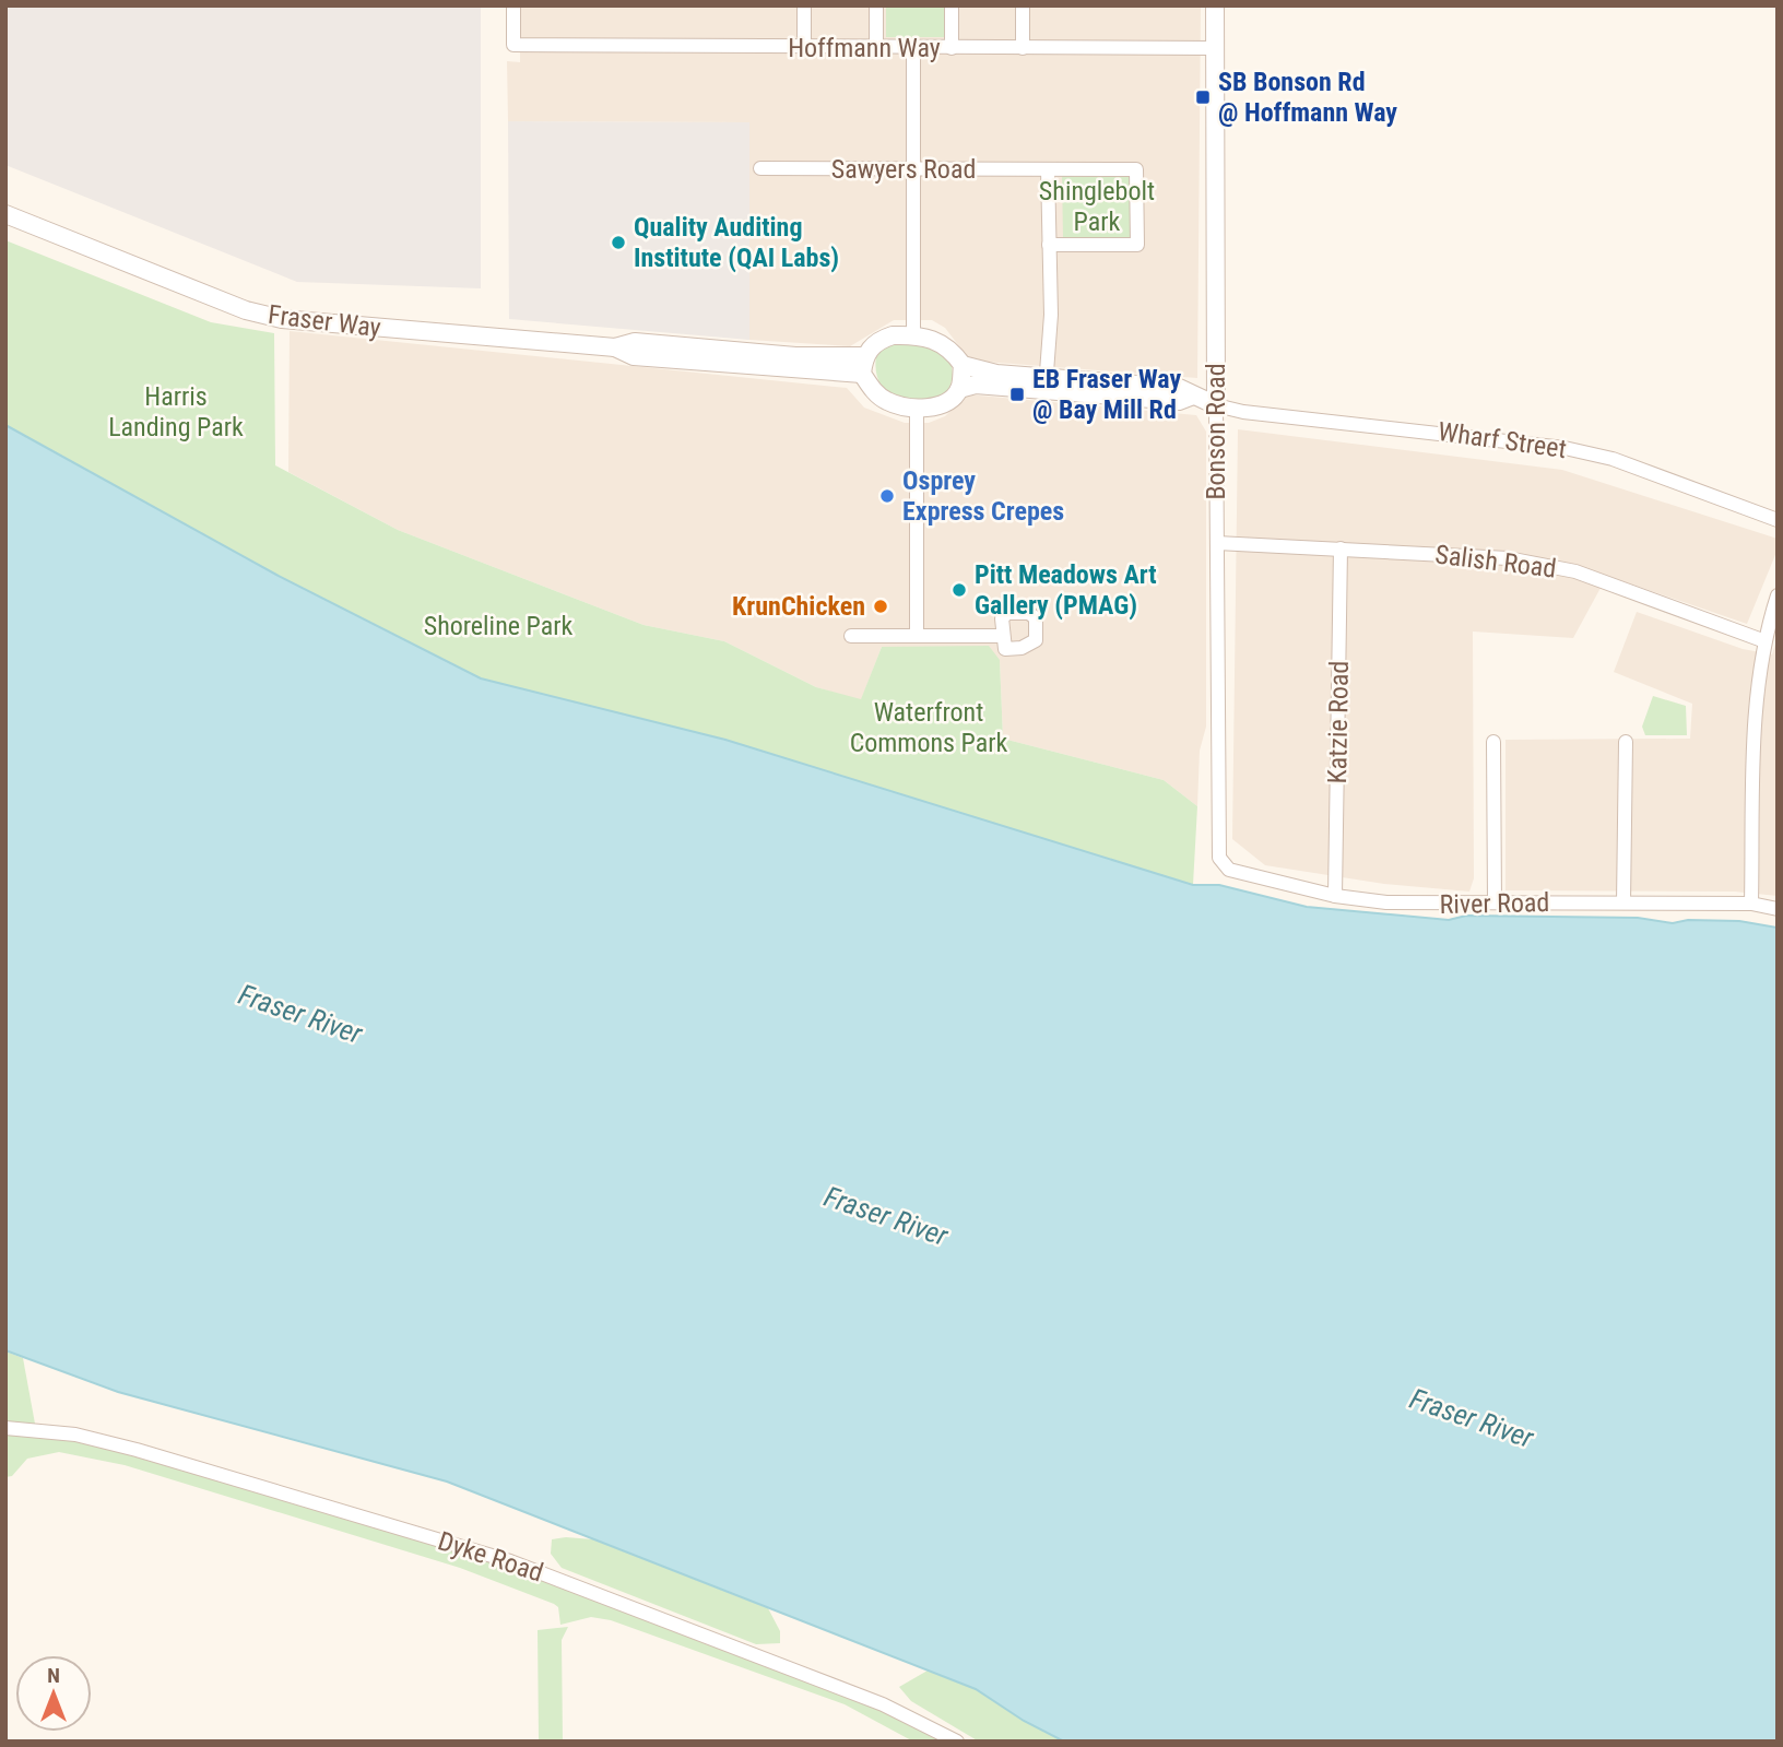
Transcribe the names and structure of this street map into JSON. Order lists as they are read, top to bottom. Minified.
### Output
{"streets":{"street":["Hoffmann Way","Sawyers Road","Fraser Way","Bonson Road","Wharf Street","Salish Road","Katzie Road","River Road","Dyke Road"]},"crossings":[["Hoffmann Way","Bonson Road"],["Bonson Road","Wharf Street"],["Bonson Road","Salish Road"],["Bonson Road","River Road"],["Salish Road","Katzie Road"],["Katzie Road","River Road"]],"water":["Fraser River"],"parks":["Shinglebolt Park","Harris Landing Park","Shoreline Park","Waterfront Commons Park"],"places":{"transit":["SB Bonson Rd @ Hoffmann Way","EB Fraser Way @ Bay Mill Rd"],"other":["Quality Auditing Institute (QAI Labs)","Osprey Express Crepes","Pitt Meadows Art Gallery (PMAG)","KrunChicken"]},"north":"top"}
